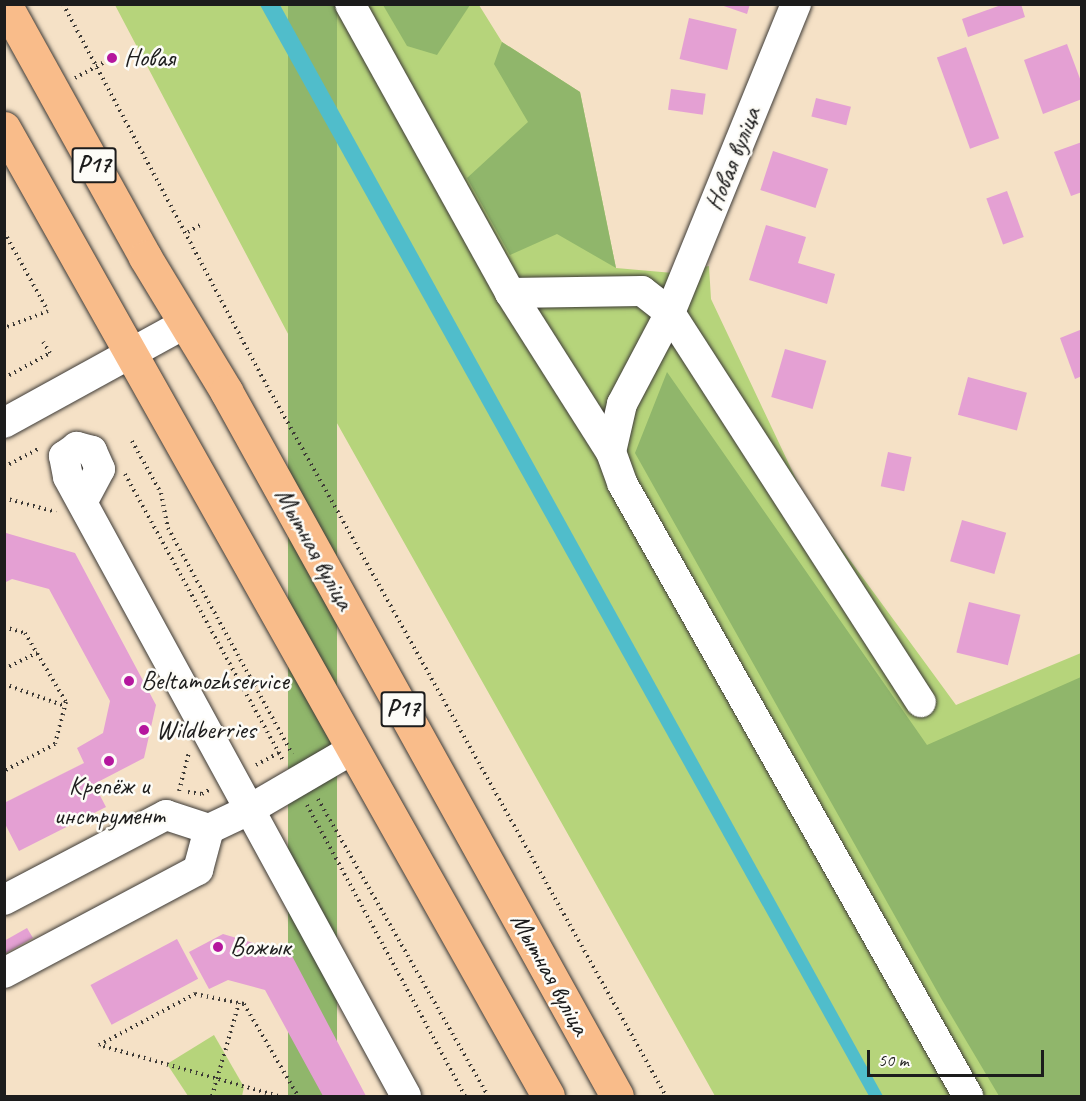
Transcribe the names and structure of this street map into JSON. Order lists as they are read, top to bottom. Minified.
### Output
{"streets":{"highway":["Р17","Мытная вуліца"],"street":["Новая вуліца"]},"places":["Новая","Beltamozhservice","Wildberries","Крепёж и инструмент","Вожык"],"scale_bar":"50 m"}
